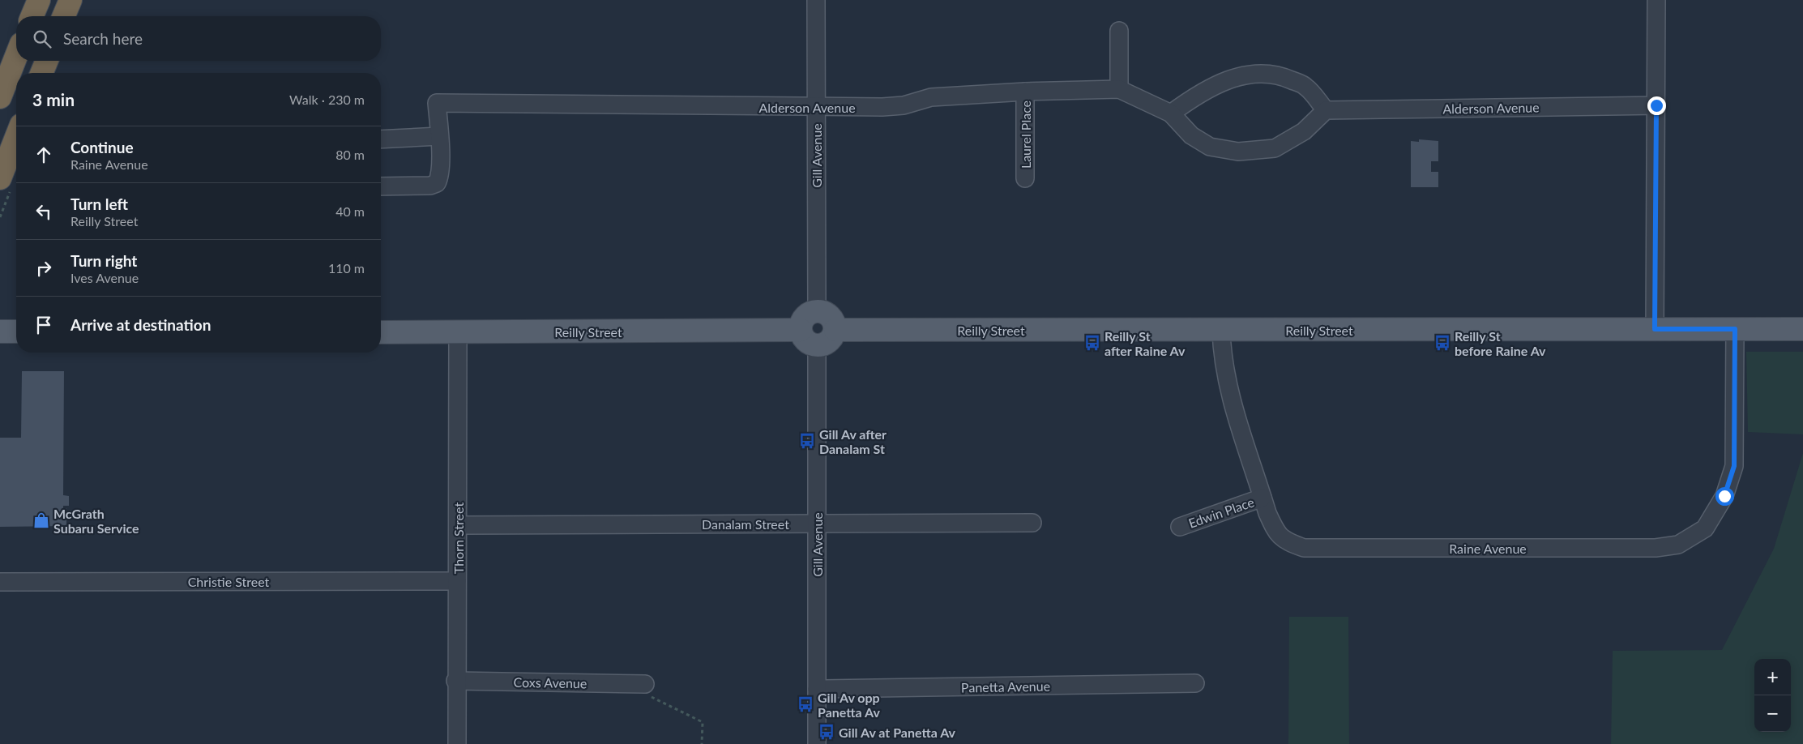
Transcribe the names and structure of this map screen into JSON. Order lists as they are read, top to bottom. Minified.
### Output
{"streets":{"main road":["Reilly Street"],"street":["Alderson Avenue","Laurel Place","Gill Avenue","Edwin Place","Danalam Street","Thorn Street","Raine Avenue","Christie Street","Coxs Avenue","Panetta Avenue"]},"crossings":[["Alderson Avenue","Laurel Place"],["Alderson Avenue","Gill Avenue"],["Gill Avenue","Reilly Street"],["Gill Avenue","Danalam Street"],["Gill Avenue","Panetta Avenue"],["Reilly Street","Thorn Street"],["Reilly Street","Raine Avenue"],["Edwin Place","Raine Avenue"],["Danalam Street","Thorn Street"],["Thorn Street","Christie Street"],["Thorn Street","Coxs Avenue"]],"places":{"bus stop":["Reilly St after Raine Av","Reilly St before Raine Av","Gill Av after Danalam St","Gill Av opp Panetta Av","Gill Av at Panetta Av"],"shop":["McGrath Subaru Service"]},"page":{"search":"Search here","heading":["3 min","Walk · 230 m"],"list":[["Continue","Raine Avenue","80 m"],["Turn left","Reilly Street","40 m"],["Turn right","Ives Avenue","110 m"],"Arrive at destination"],"map_buttons":["+","−"]}}
